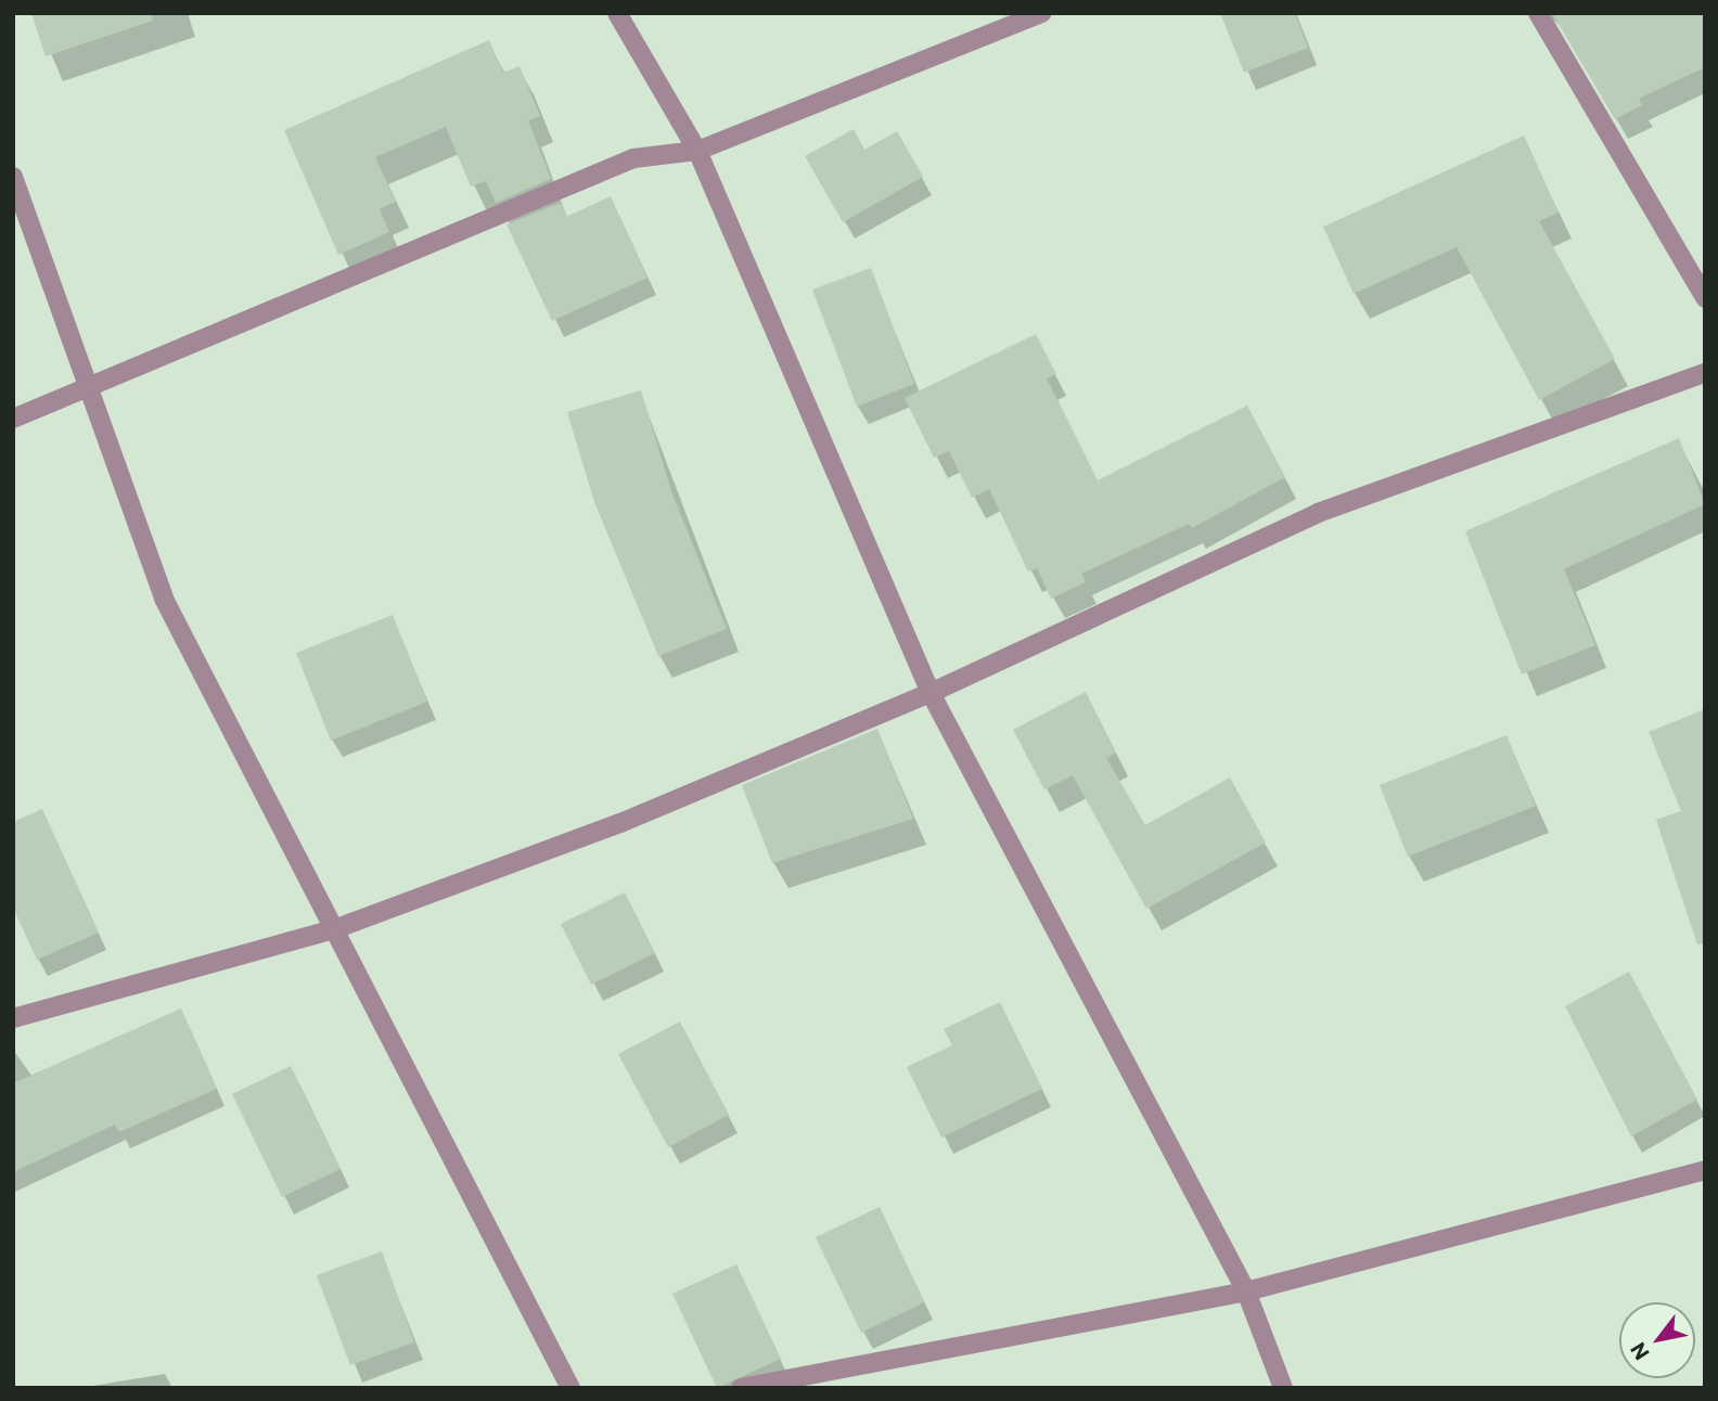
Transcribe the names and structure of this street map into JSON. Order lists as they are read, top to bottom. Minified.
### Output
{"north":"bottom left"}
